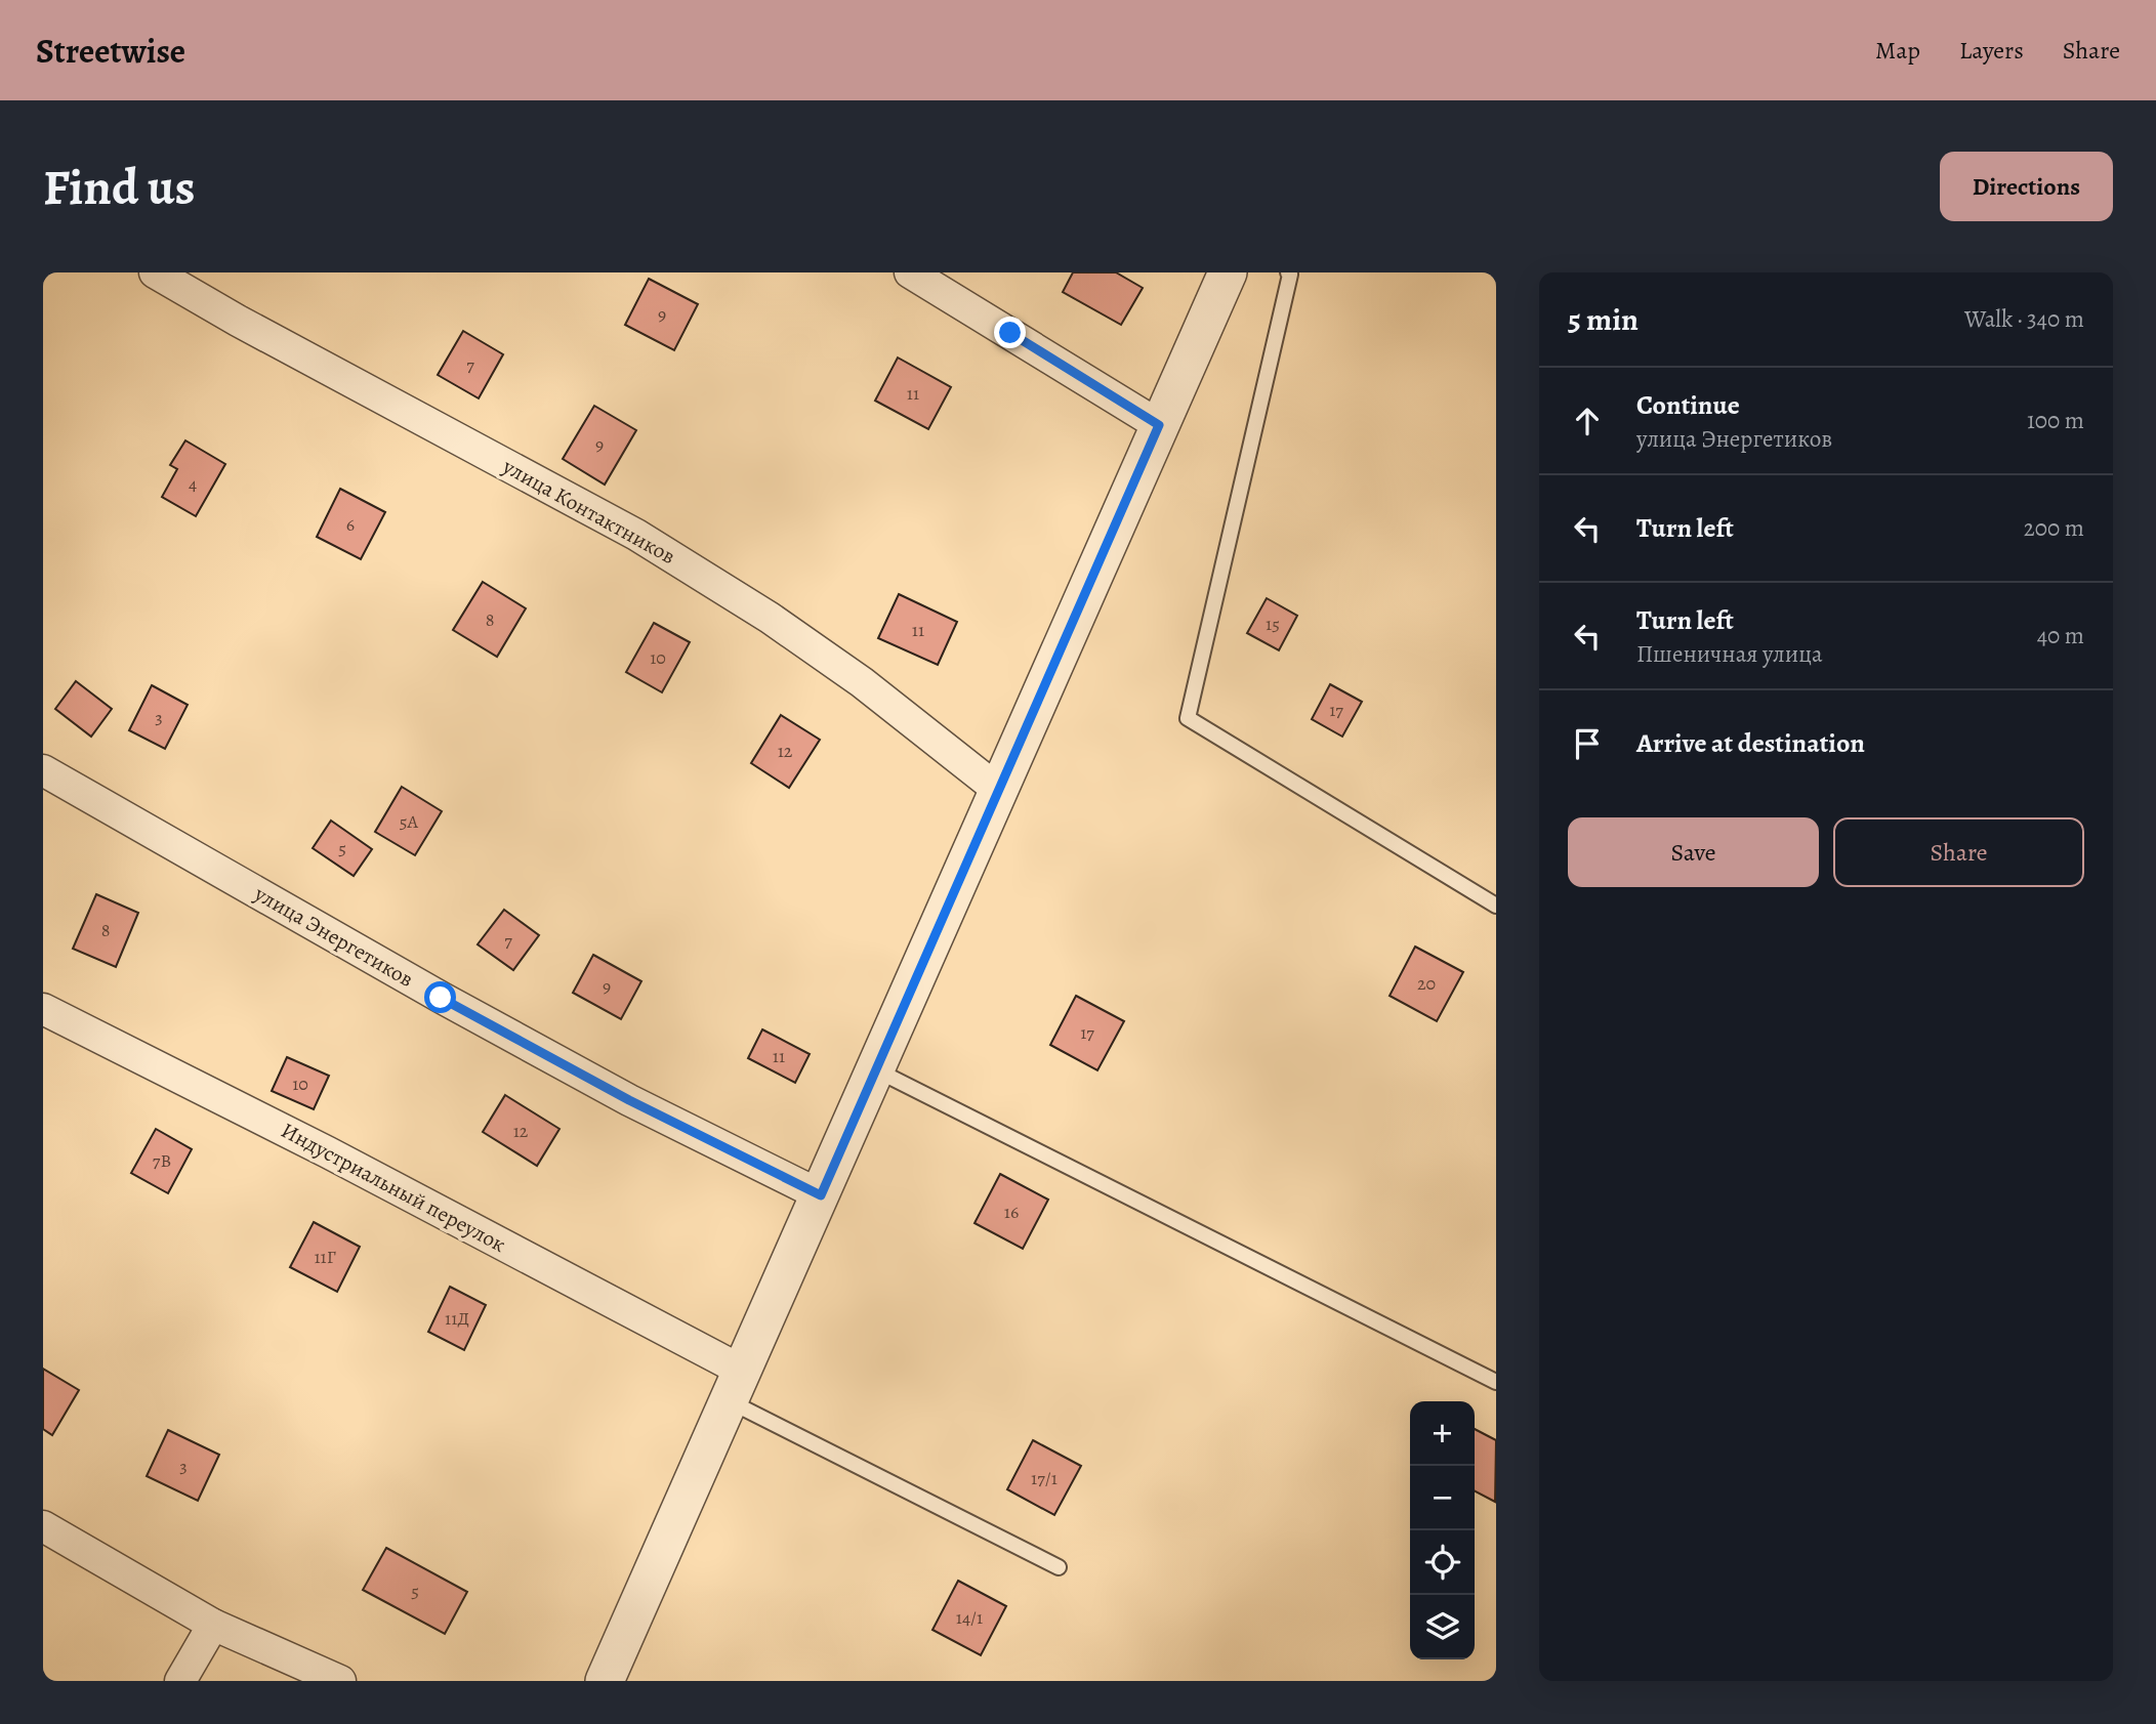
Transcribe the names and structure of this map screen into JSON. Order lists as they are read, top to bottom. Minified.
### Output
{"streets":{"street":["улица Контактников","улица Энергетиков","Индустриальный переулок"]},"house_numbers":["9","7","11","9","4","6","8","15","11","10","17","3","12","5А","5","8","7","20","9","17","11","10","12","7В","16","11Г","11Д","3","17/1","5","14/1"],"page":{"header":"Streetwise","nav":["Map","Layers","Share"],"buttons":["Directions",["Save","Share"]],"title":"Find us","heading":["5 min","Walk · 340 m"],"list":[["Continue","улица Энергетиков","100 m"],["Turn left","200 m"],["Turn left","Пшеничная улица","40 m"],"Arrive at destination"],"map_buttons":["+","−"]}}
